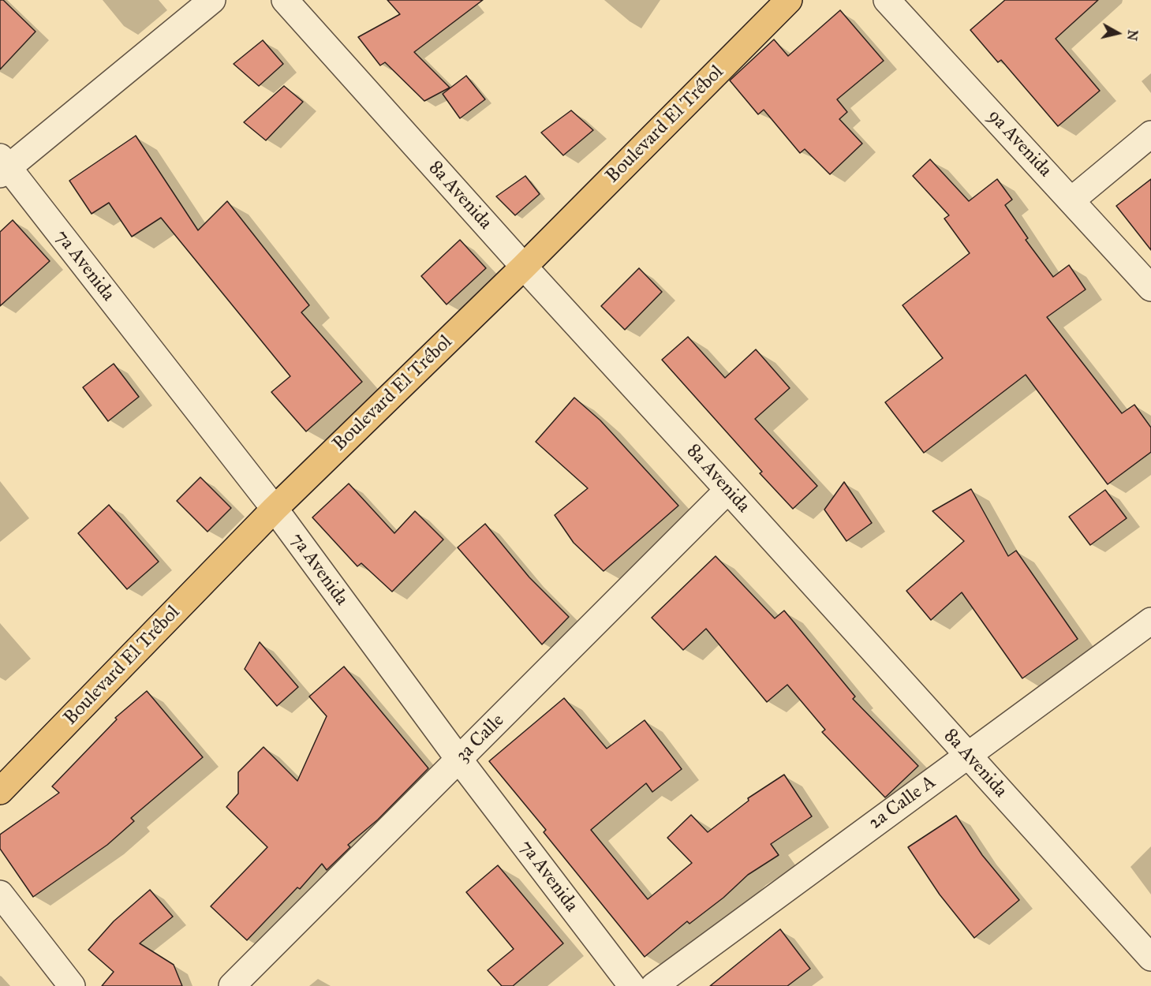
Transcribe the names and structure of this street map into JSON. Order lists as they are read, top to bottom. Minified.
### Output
{"streets":{"main road":["Boulevard El Trébol"],"street":["9a Avenida","8a Avenida","7a Avenida","3a Calle","2a Calle A"]},"crossings":[["Boulevard El Trébol","8a Avenida"],["Boulevard El Trébol","7a Avenida"],["8a Avenida","3a Calle"],["8a Avenida","2a Calle A"],["7a Avenida","3a Calle"]],"north":"right"}
